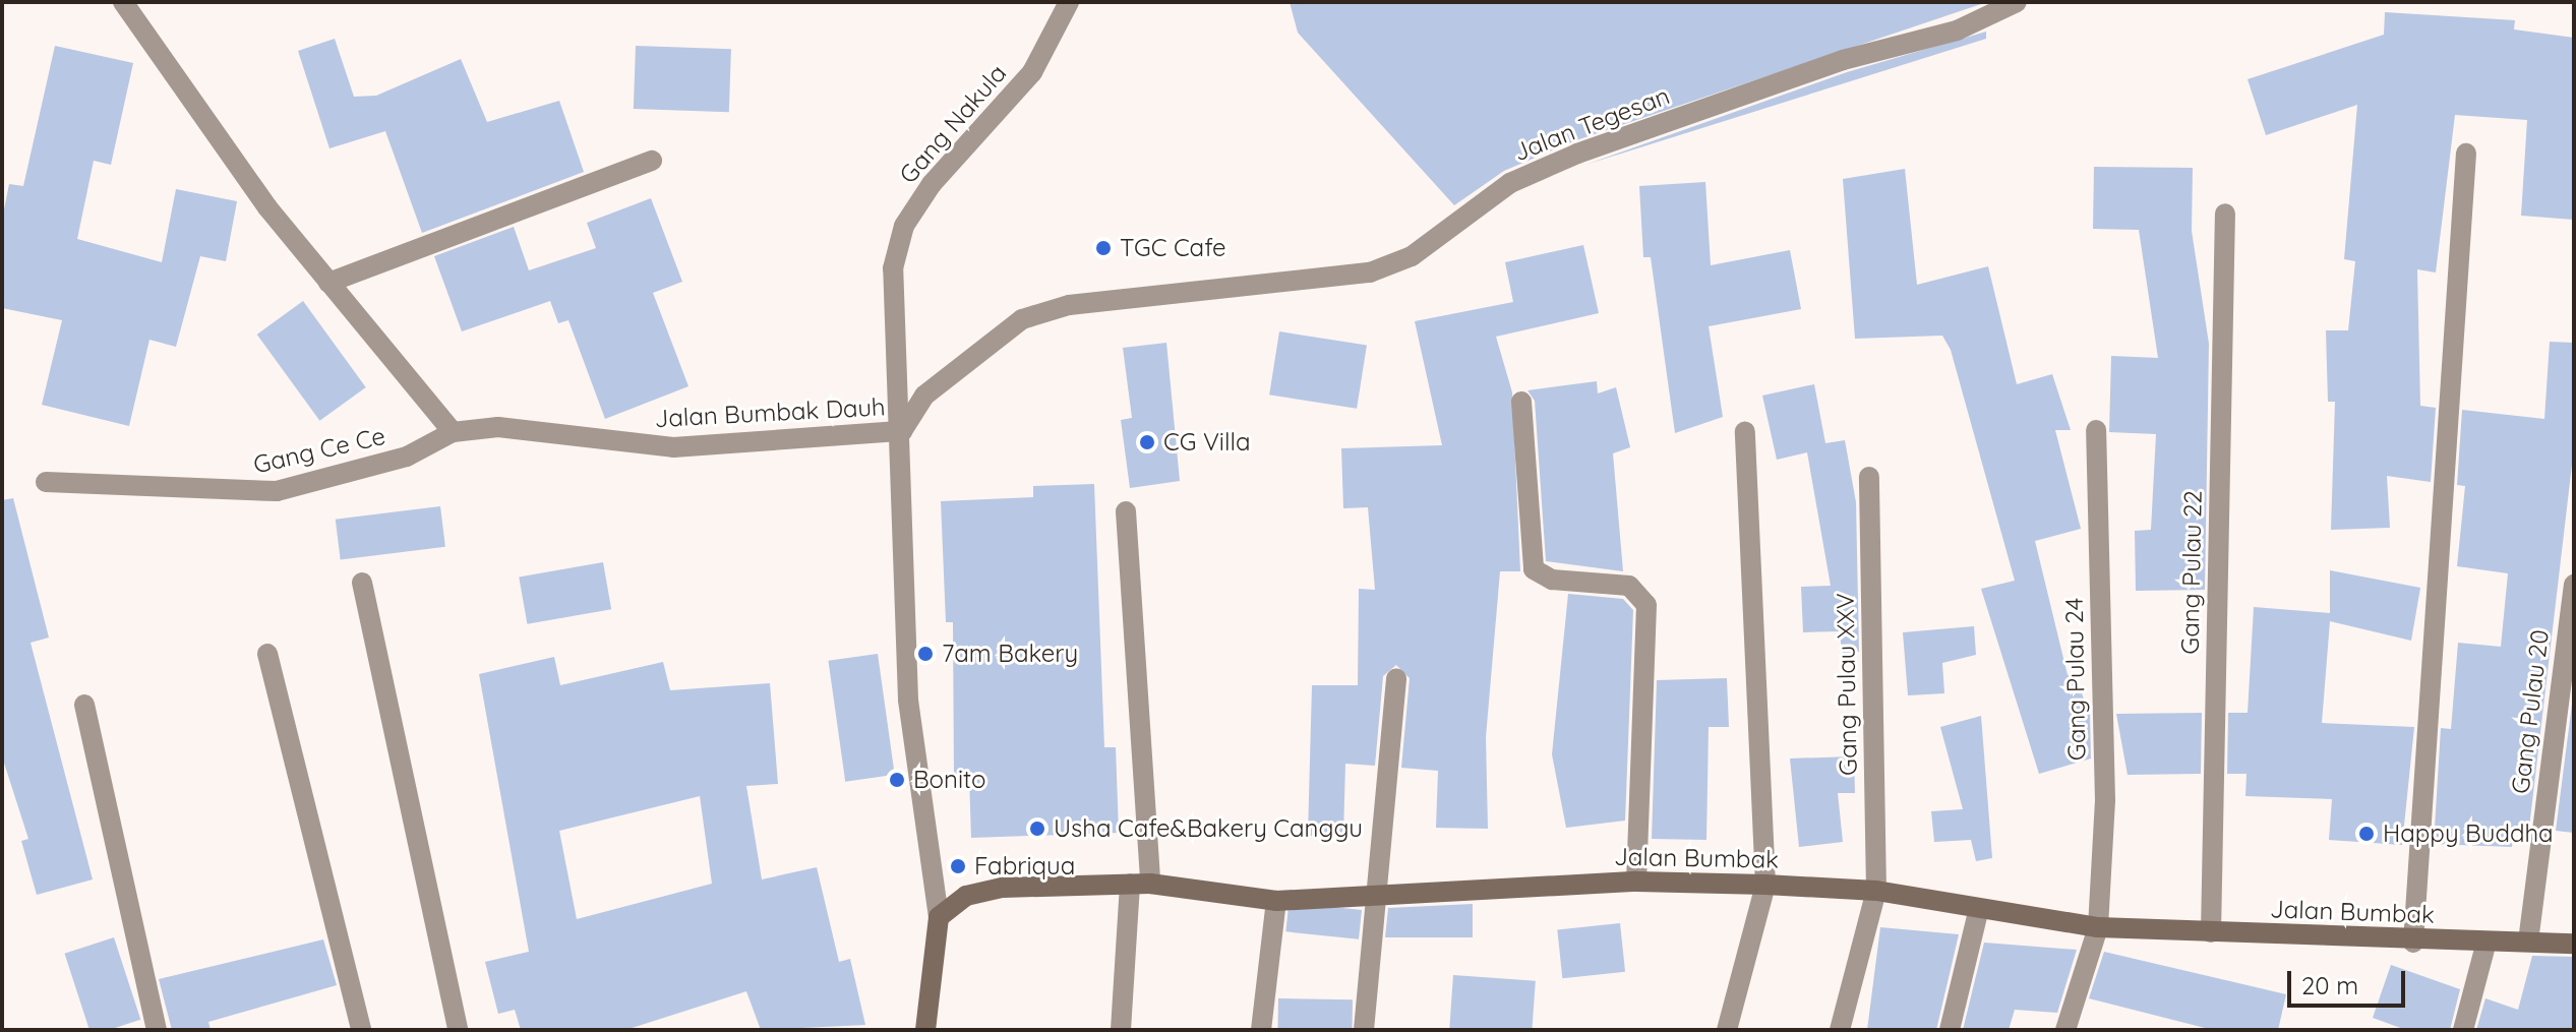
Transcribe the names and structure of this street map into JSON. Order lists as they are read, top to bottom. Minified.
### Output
{"streets":{"street":["Gang Nakula","Jalan Tegesan","Jalan Bumbak Dauh","Gang Ce Ce","Gang Pulau 22","Gang Pulau 24","Gang Pulau XXV","Gang Pulau 20","Jalan Bumbak"]},"crossings":[["Gang Nakula","Jalan Tegesan"],["Gang Nakula","Jalan Bumbak Dauh"],["Jalan Tegesan","Jalan Bumbak Dauh"],["Jalan Bumbak Dauh","Gang Ce Ce"],["Jalan Bumbak Dauh","Jalan Bumbak"],["Gang Pulau 22","Jalan Bumbak"],["Gang Pulau 24","Jalan Bumbak"],["Gang Pulau XXV","Jalan Bumbak"],["Gang Pulau 20","Jalan Bumbak"]],"places":["TGC Cafe","CG Villa","7am Bakery","Bonito","Usha Cafe&Bakery Canggu","Happy Buddha","Fabriqua"],"scale_bar":"20 m"}
